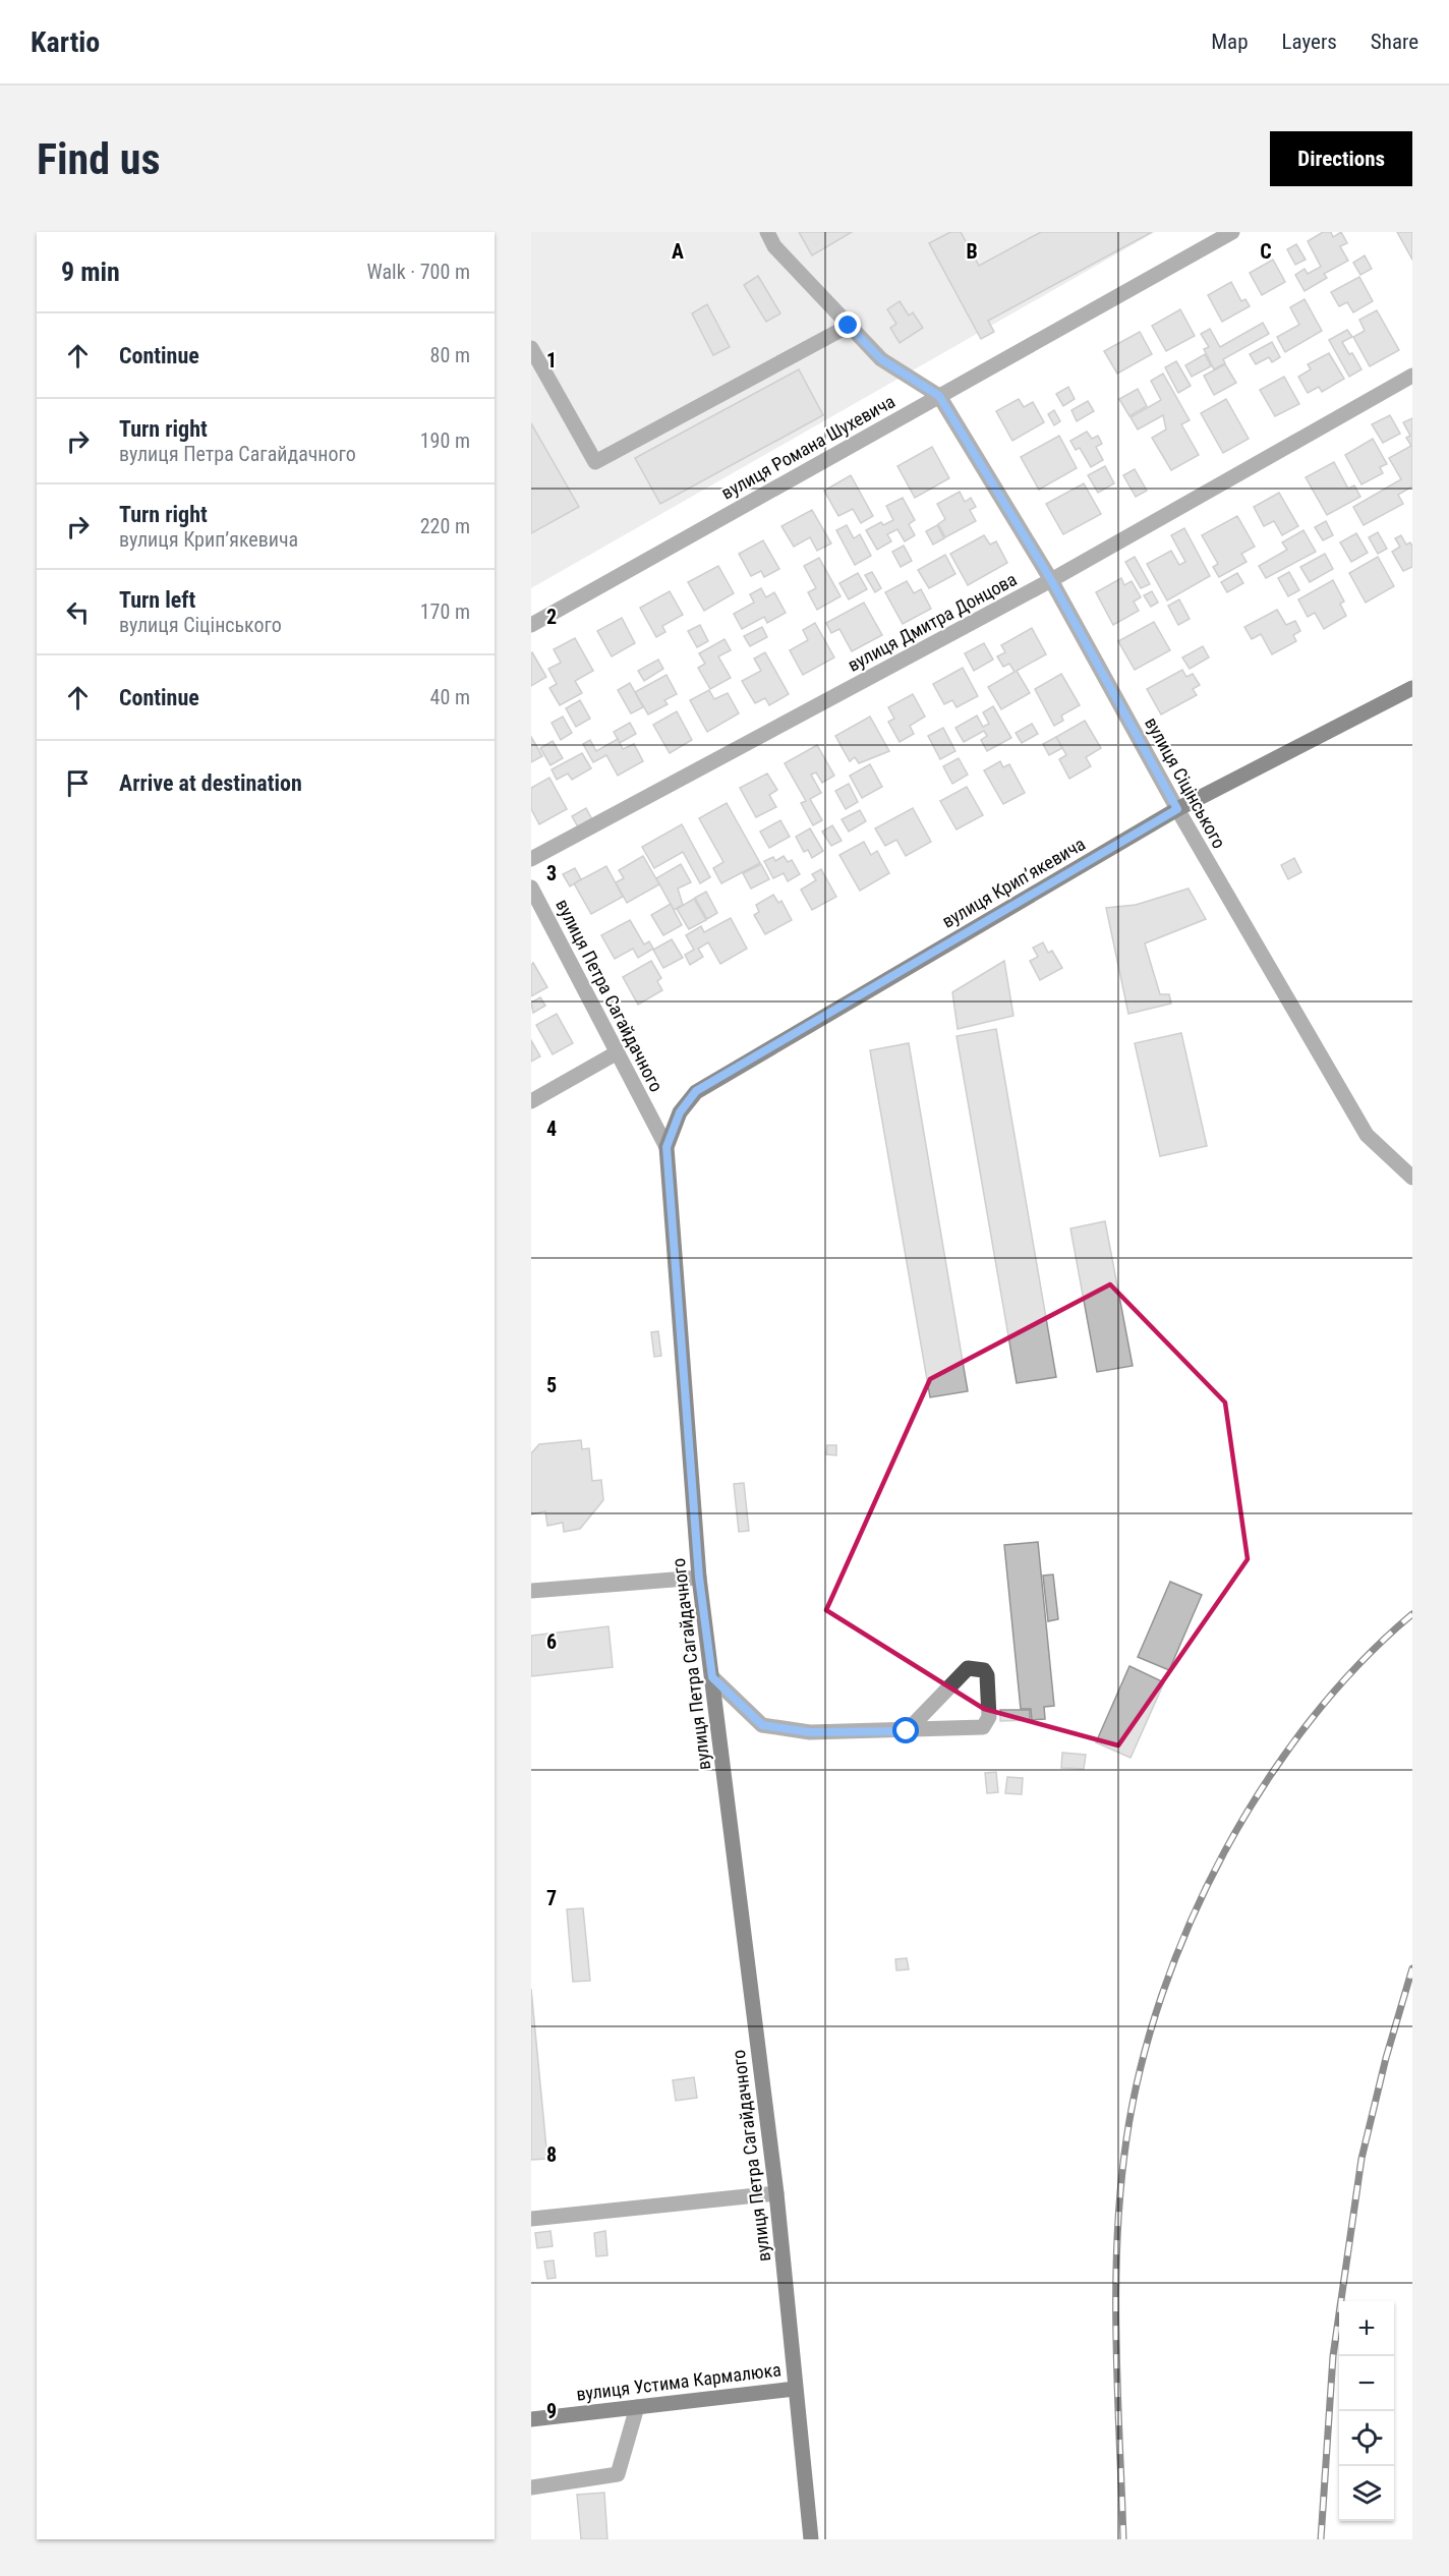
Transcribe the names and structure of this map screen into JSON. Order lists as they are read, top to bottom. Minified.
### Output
{"streets":{"main road":["вулиця Крипʼякевича","вулиця Петра Сагайдачного","вулиця Устима Кармалюка"],"street":["вулиця Романа Шухевича","вулиця Дмитра Донцова","вулиця Сіцінського"]},"crossings":[["вулиця Романа Шухевича","вулиця Сіцінського"],["вулиця Дмитра Донцова","вулиця Сіцінського"],["вулиця Сіцінського","вулиця Крипʼякевича"],["вулиця Крипʼякевича","вулиця Петра Сагайдачного"],["вулиця Петра Сагайдачного","вулиця Устима Кармалюка"]],"page":{"header":"Kartio","nav":["Map","Layers","Share"],"buttons":"Directions","title":"Find us","heading":["9 min","Walk · 700 m"],"list":[["Continue","80 m"],["Turn right","вулиця Петра Сагайдачного","190 m"],["Turn right","вулиця Крипʼякевича","220 m"],["Turn left","вулиця Сіцінського","170 m"],["Continue","40 m"],"Arrive at destination"],"map_buttons":["+","−"]},"grid":{"columns":["A","B","C"],"rows":["1","2","3","4","5","6","7","8","9"]}}
